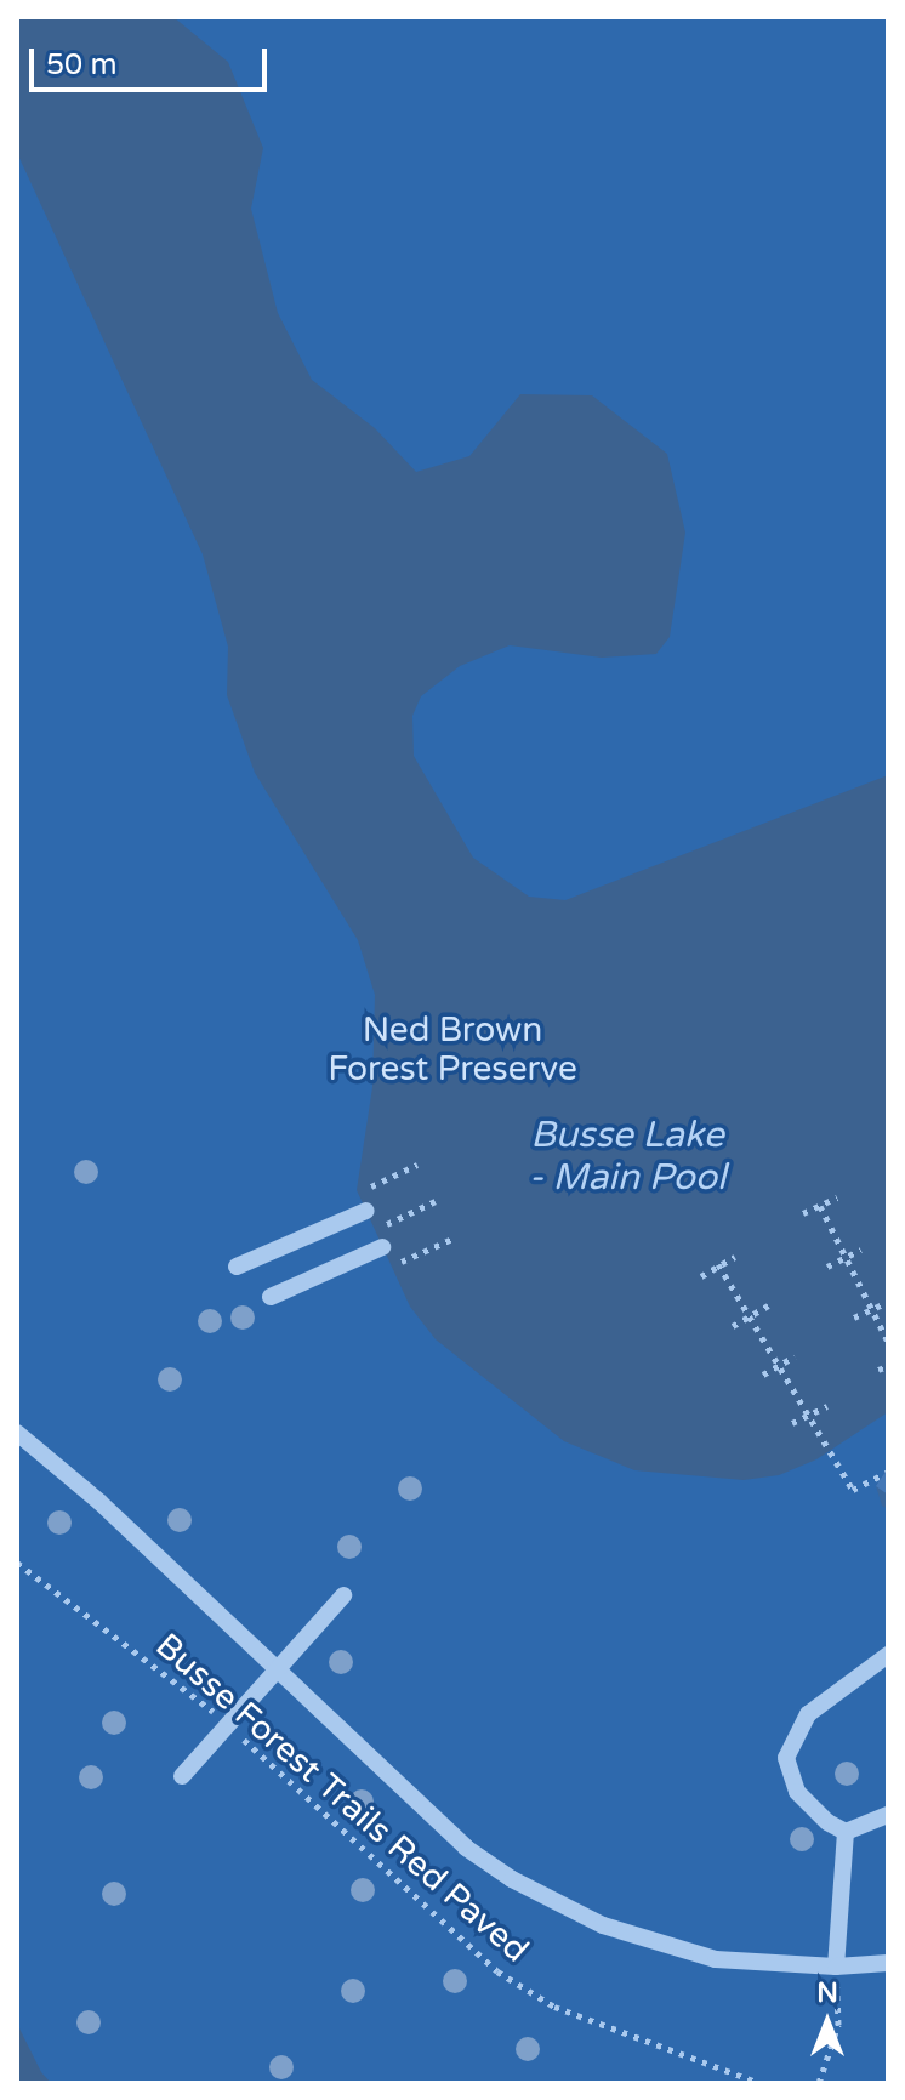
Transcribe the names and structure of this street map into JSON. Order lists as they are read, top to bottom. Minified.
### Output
{"streets":{"path":["Busse Forest Trails Red Paved"]},"water":["Busse Lake - Main Pool"],"parks":["Ned Brown Forest Preserve"],"scale_bar":"50 m","north":"top"}
